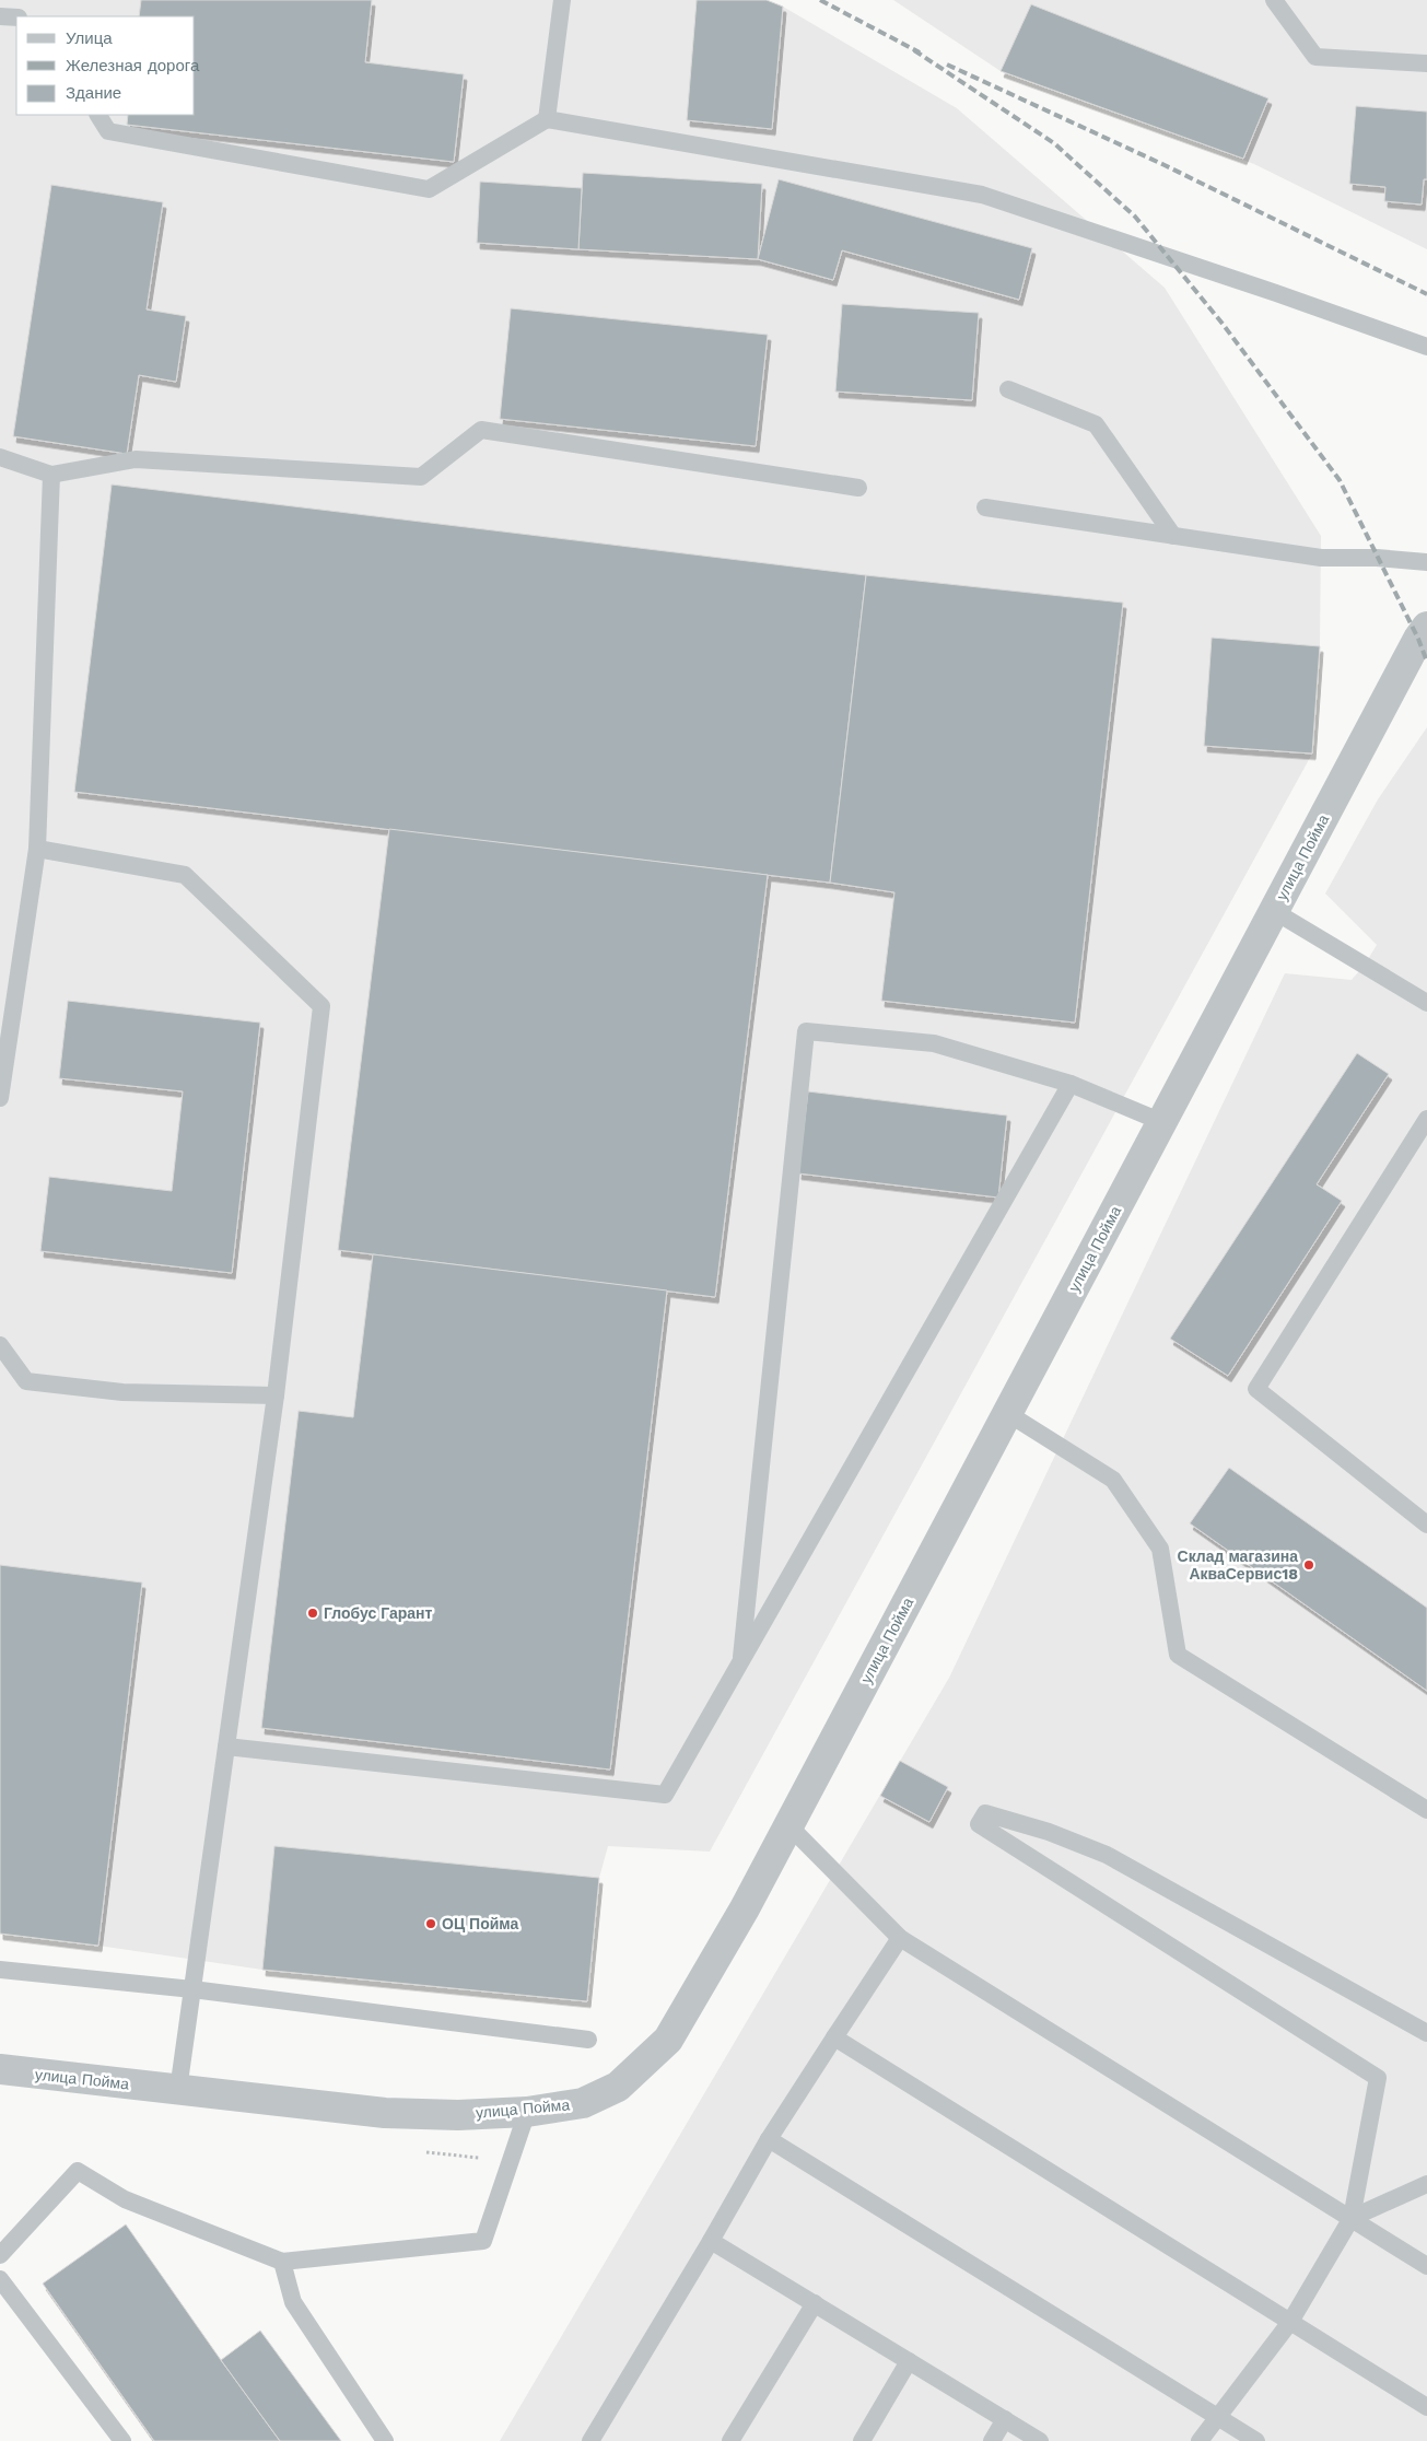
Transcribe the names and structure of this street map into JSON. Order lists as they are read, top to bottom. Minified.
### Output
{"streets":{"street":["улица Пойма"]},"places":["Склад магазина АкваСервис18","Глобус Гарант","ОЦ Пойма"],"legend":["Улица","Железная дорога","Здание"]}
